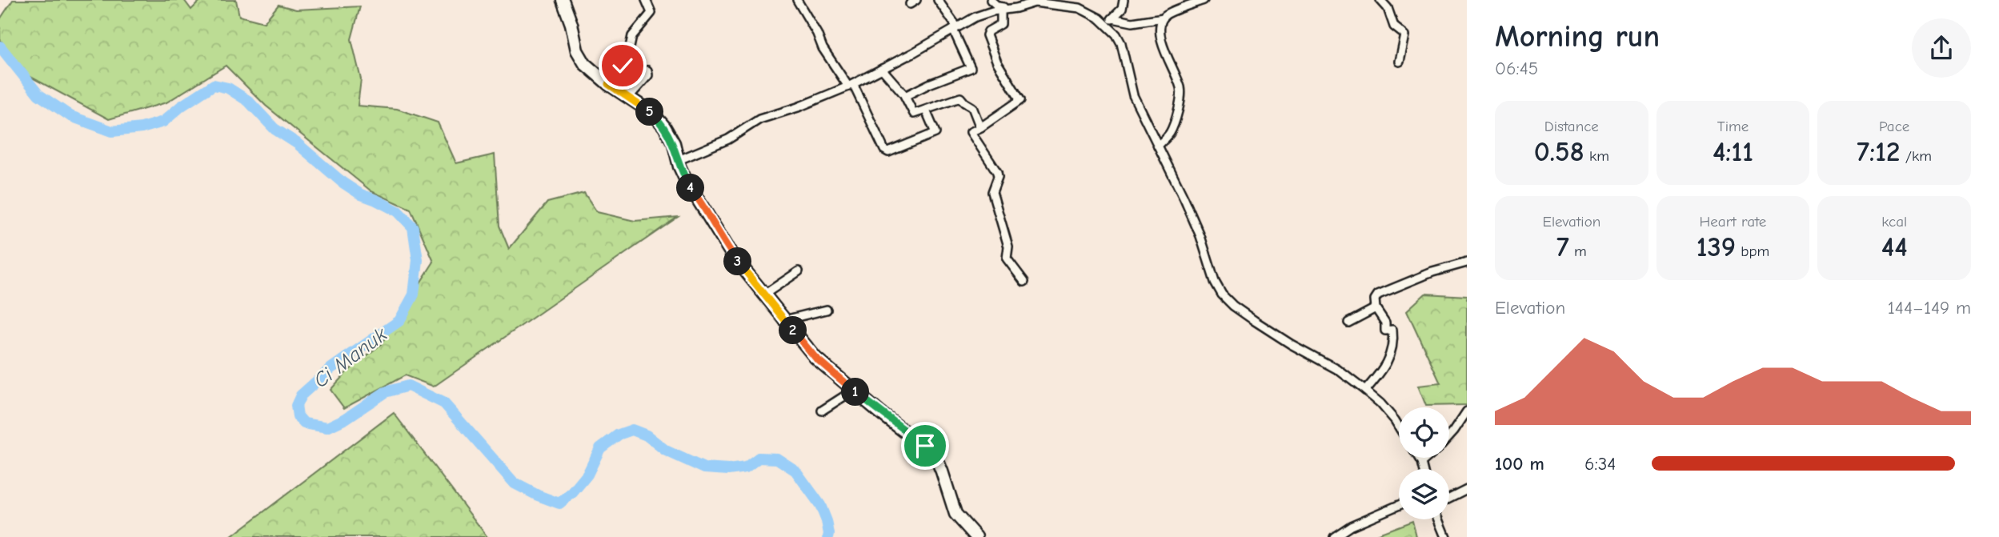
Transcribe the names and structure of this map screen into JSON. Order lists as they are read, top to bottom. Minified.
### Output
{"water":["Ci Manuk"],"page":{"heading":["Morning run","06:45"],"stats":[["Distance","0.58 km"],["Time","4:11"],["Pace","7:12 /km"],["Elevation","7 m"],["Heart rate","139 bpm"],["kcal","44"]],"pins":["5","4","3","2","1"],"chart":["Elevation","144–149 m"],"list":[{"name":"100 m","note":"6:34"}]}}
